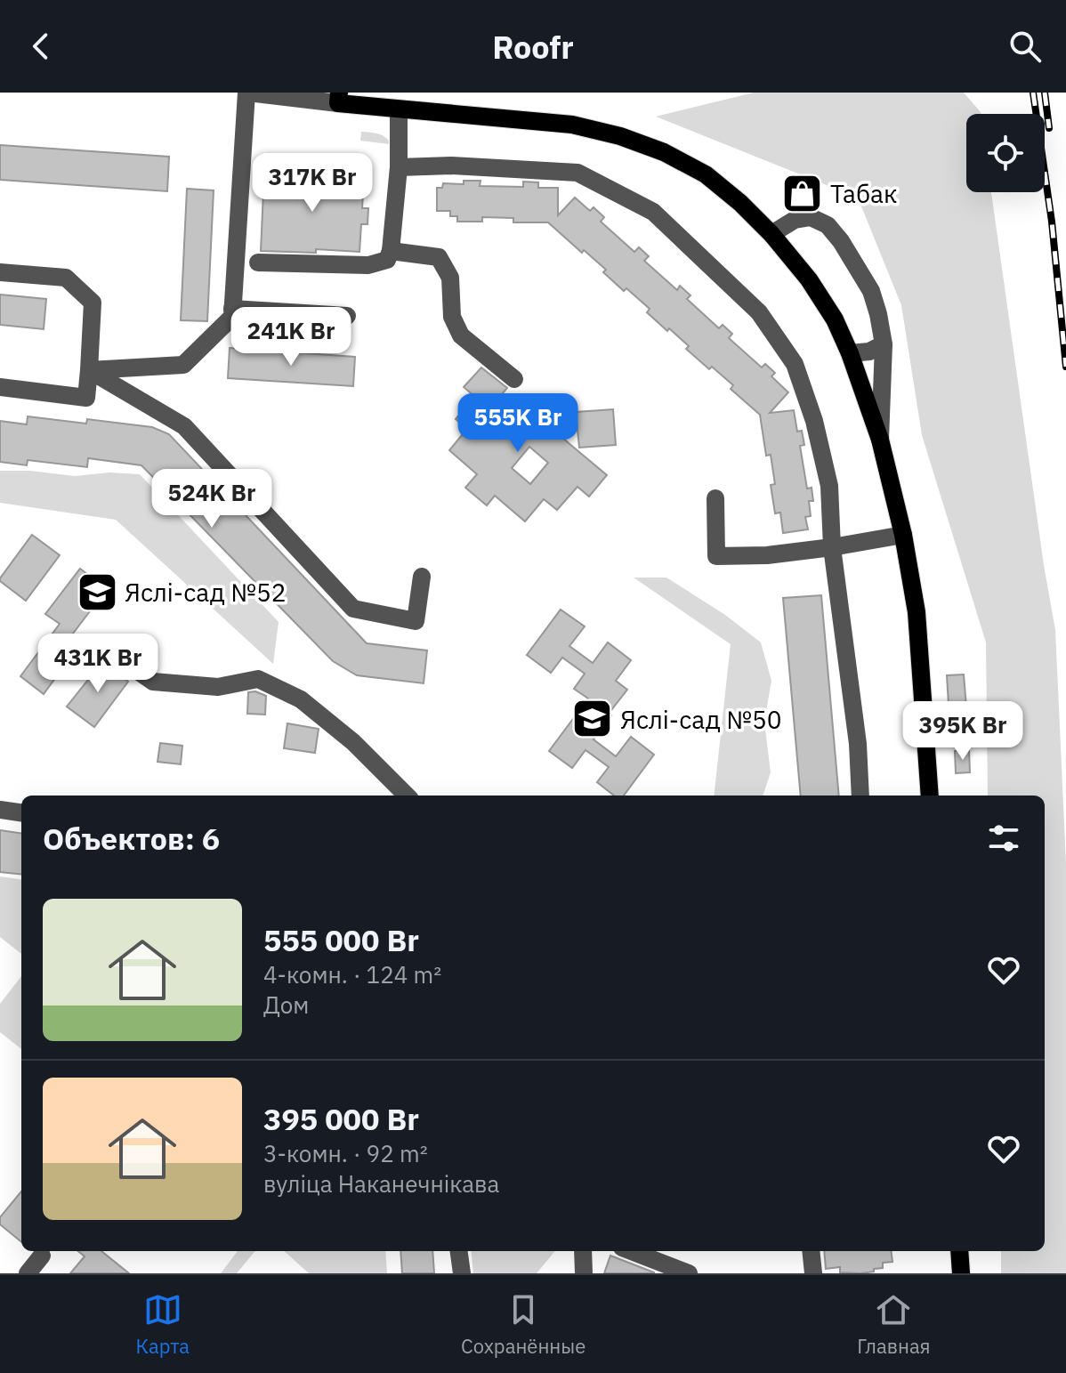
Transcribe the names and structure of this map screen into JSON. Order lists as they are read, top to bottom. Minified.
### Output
{"places":{"shop":["Табак"],"school or university":["Яслі-сад №52","Яслі-сад №50"]},"page":{"header":"Roofr","price":["317K Br","241K Br","555K Br","524K Br","431K Br","395K Br"],"heading":"Объектов: 6","list":[{"name":"555 000 Br","note":"4-комн. · 124 m² · Дом"},{"name":"395 000 Br","note":"3-комн. · 92 m² · вуліца Наканечнікава"}],"tabs":["Карта","Сохранённые","Главная"]}}
